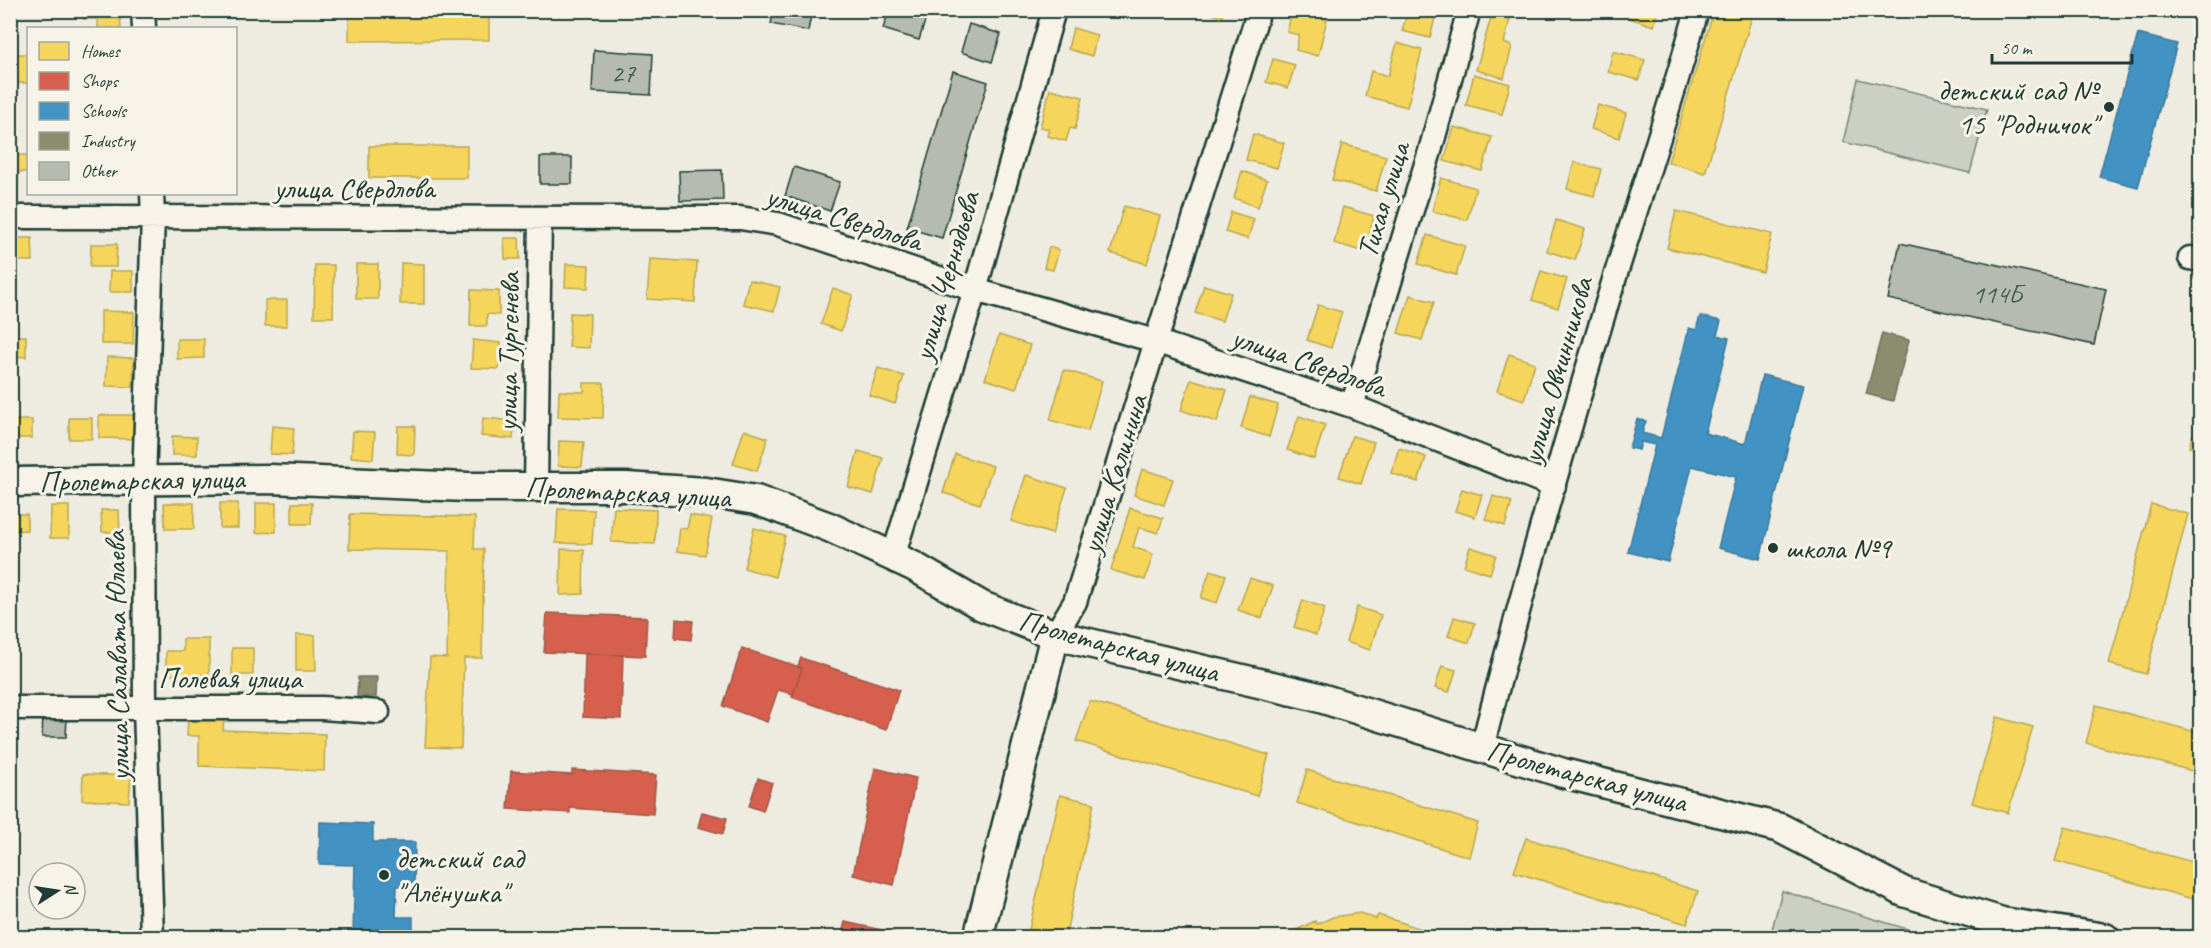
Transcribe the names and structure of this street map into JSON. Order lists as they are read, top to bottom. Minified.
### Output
{"streets":{"street":["улица Свердлова","Тихая улица","улица Чернядьева","улица Тургенева","улица Овчинникова","улица Калинина","Пролетарская улица","улица Салавата Юлаева","Полевая улица"]},"crossings":[["улица Свердлова","Тихая улица"],["улица Свердлова","улица Чернядьева"],["улица Свердлова","улица Тургенева"],["улица Свердлова","улица Овчинникова"],["улица Свердлова","улица Калинина"],["улица Свердлова","улица Салавата Юлаева"],["улица Чернядьева","Пролетарская улица"],["улица Тургенева","Пролетарская улица"],["улица Овчинникова","Пролетарская улица"],["улица Калинина","Пролетарская улица"],["Пролетарская улица","улица Салавата Юлаева"],["улица Салавата Юлаева","Полевая улица"]],"places":["детский сад № 15 \"Родничок\"","школа №9","детский сад \"Алёнушка\""],"house_numbers":["27","114Б"],"legend":["Homes","Shops","Schools","Industry","Other"],"scale_bar":"50 m","north":"right"}
